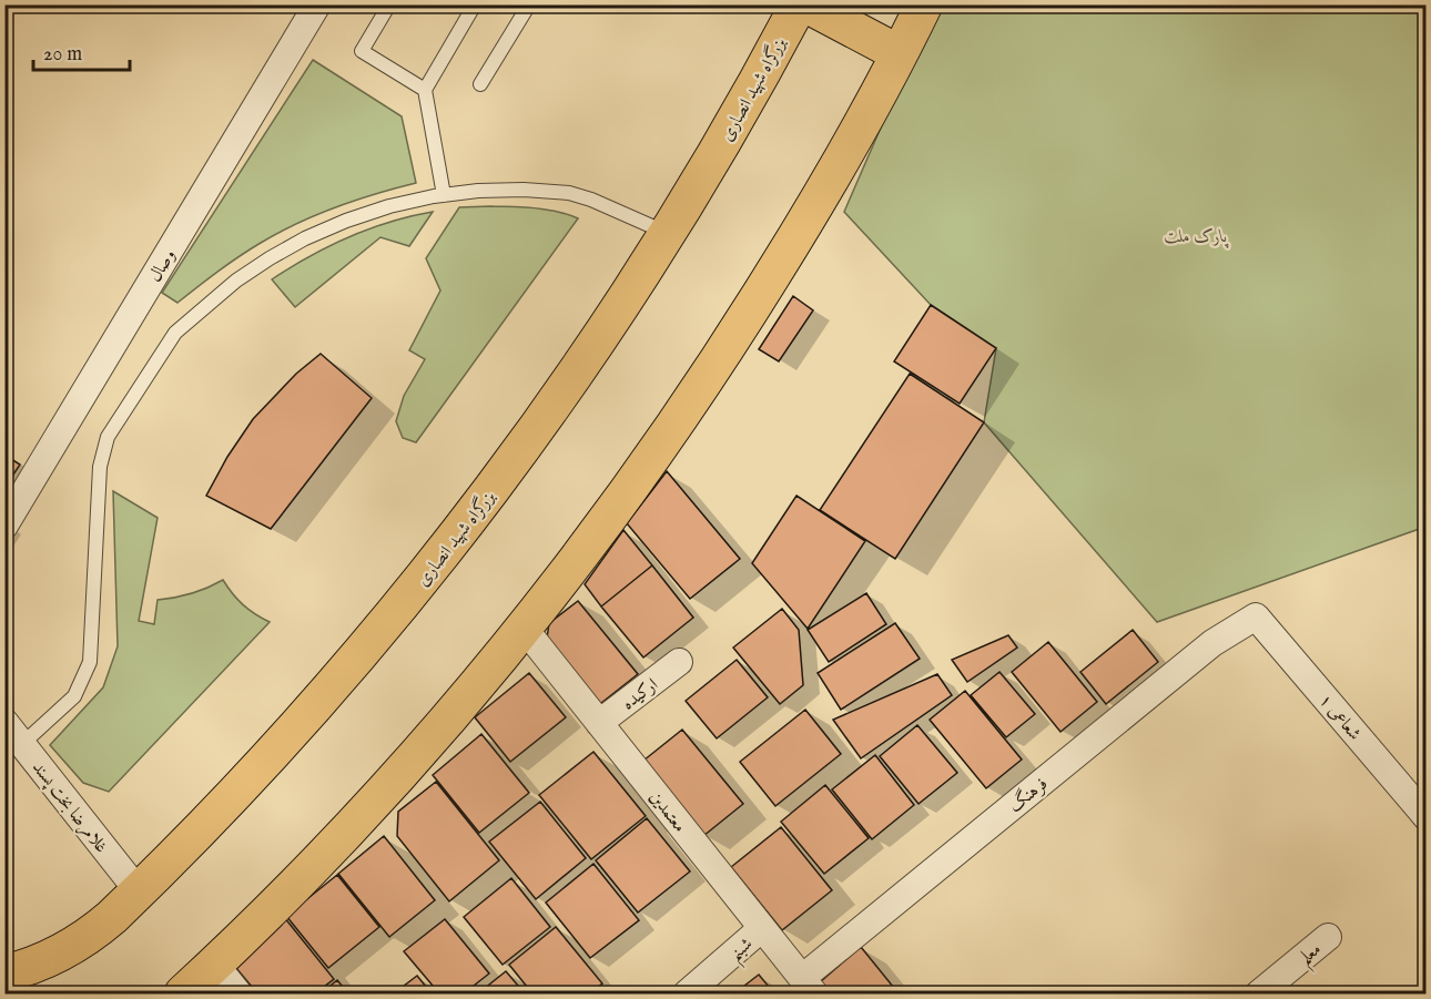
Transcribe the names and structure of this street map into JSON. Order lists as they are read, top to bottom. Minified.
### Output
{"streets":{"main road":["بزرگراه شهید انصاری"],"street":["وصال","ارکیده","شعاعی ۱","فرهنگ","غلامرضا بخت پسند","معتمدین","شبنم","معلم"]},"crossings":[["بزرگراه شهید انصاری","غلامرضا بخت پسند"],["ارکیده","معتمدین"],["شعاعی ۱","فرهنگ"],["فرهنگ","معتمدین"],["معتمدین","شبنم"]],"parks":["پارک ملت"],"scale_bar":"20 m"}
